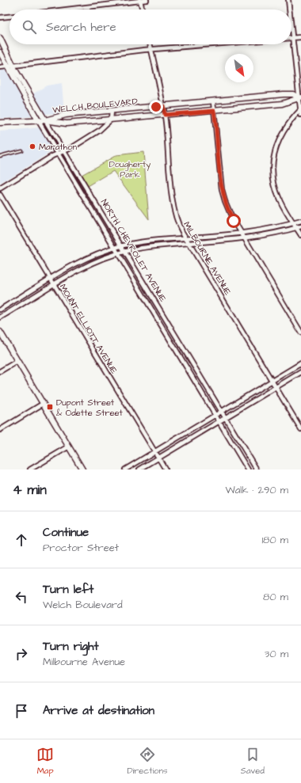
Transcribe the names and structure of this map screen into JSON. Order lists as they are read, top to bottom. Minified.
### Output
{"streets":{"main road":["WELCH BOULEVARD","NORTH CHEVROLET AVENUE"],"street":["MILBOURNE AVENUE","MOUNT ELLIOTT AVENUE"]},"crossings":[["WELCH BOULEVARD","NORTH CHEVROLET AVENUE"],["WELCH BOULEVARD","MILBOURNE AVENUE"]],"parks":["Dougherty Park"],"places":{"other":["Marathon"],"transit":["Dupont Street & Odette Street"]},"north":"bottom right","page":{"search":"Search here","heading":["4 min","Walk · 290 m"],"list":[["Continue","Proctor Street","180 m"],["Turn left","Welch Boulevard","80 m"],["Turn right","Milbourne Avenue","30 m"],"Arrive at destination"],"nav":["Map","Directions","Saved"]}}
